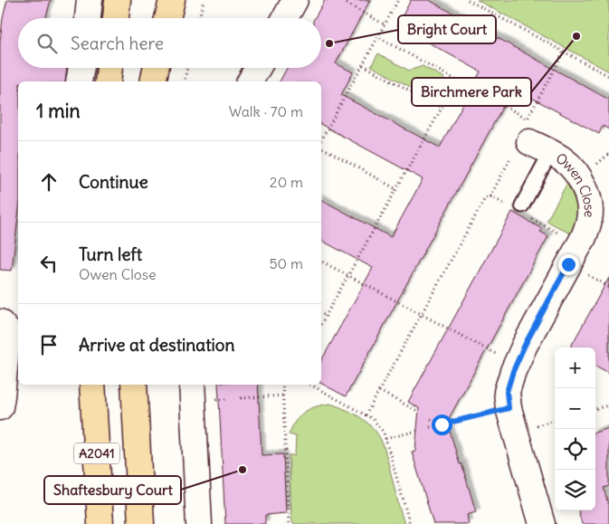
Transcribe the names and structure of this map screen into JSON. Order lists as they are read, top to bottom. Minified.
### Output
{"streets":{"main road":["A2041"],"street":["Owen Close"]},"places":["Birchmere Park","Bright Court","Shaftesbury Court"],"page":{"search":"Search here","heading":["1 min","Walk · 70 m"],"list":[["Continue","20 m"],["Turn left","Owen Close","50 m"],"Arrive at destination"],"map_buttons":["+","−"]}}
